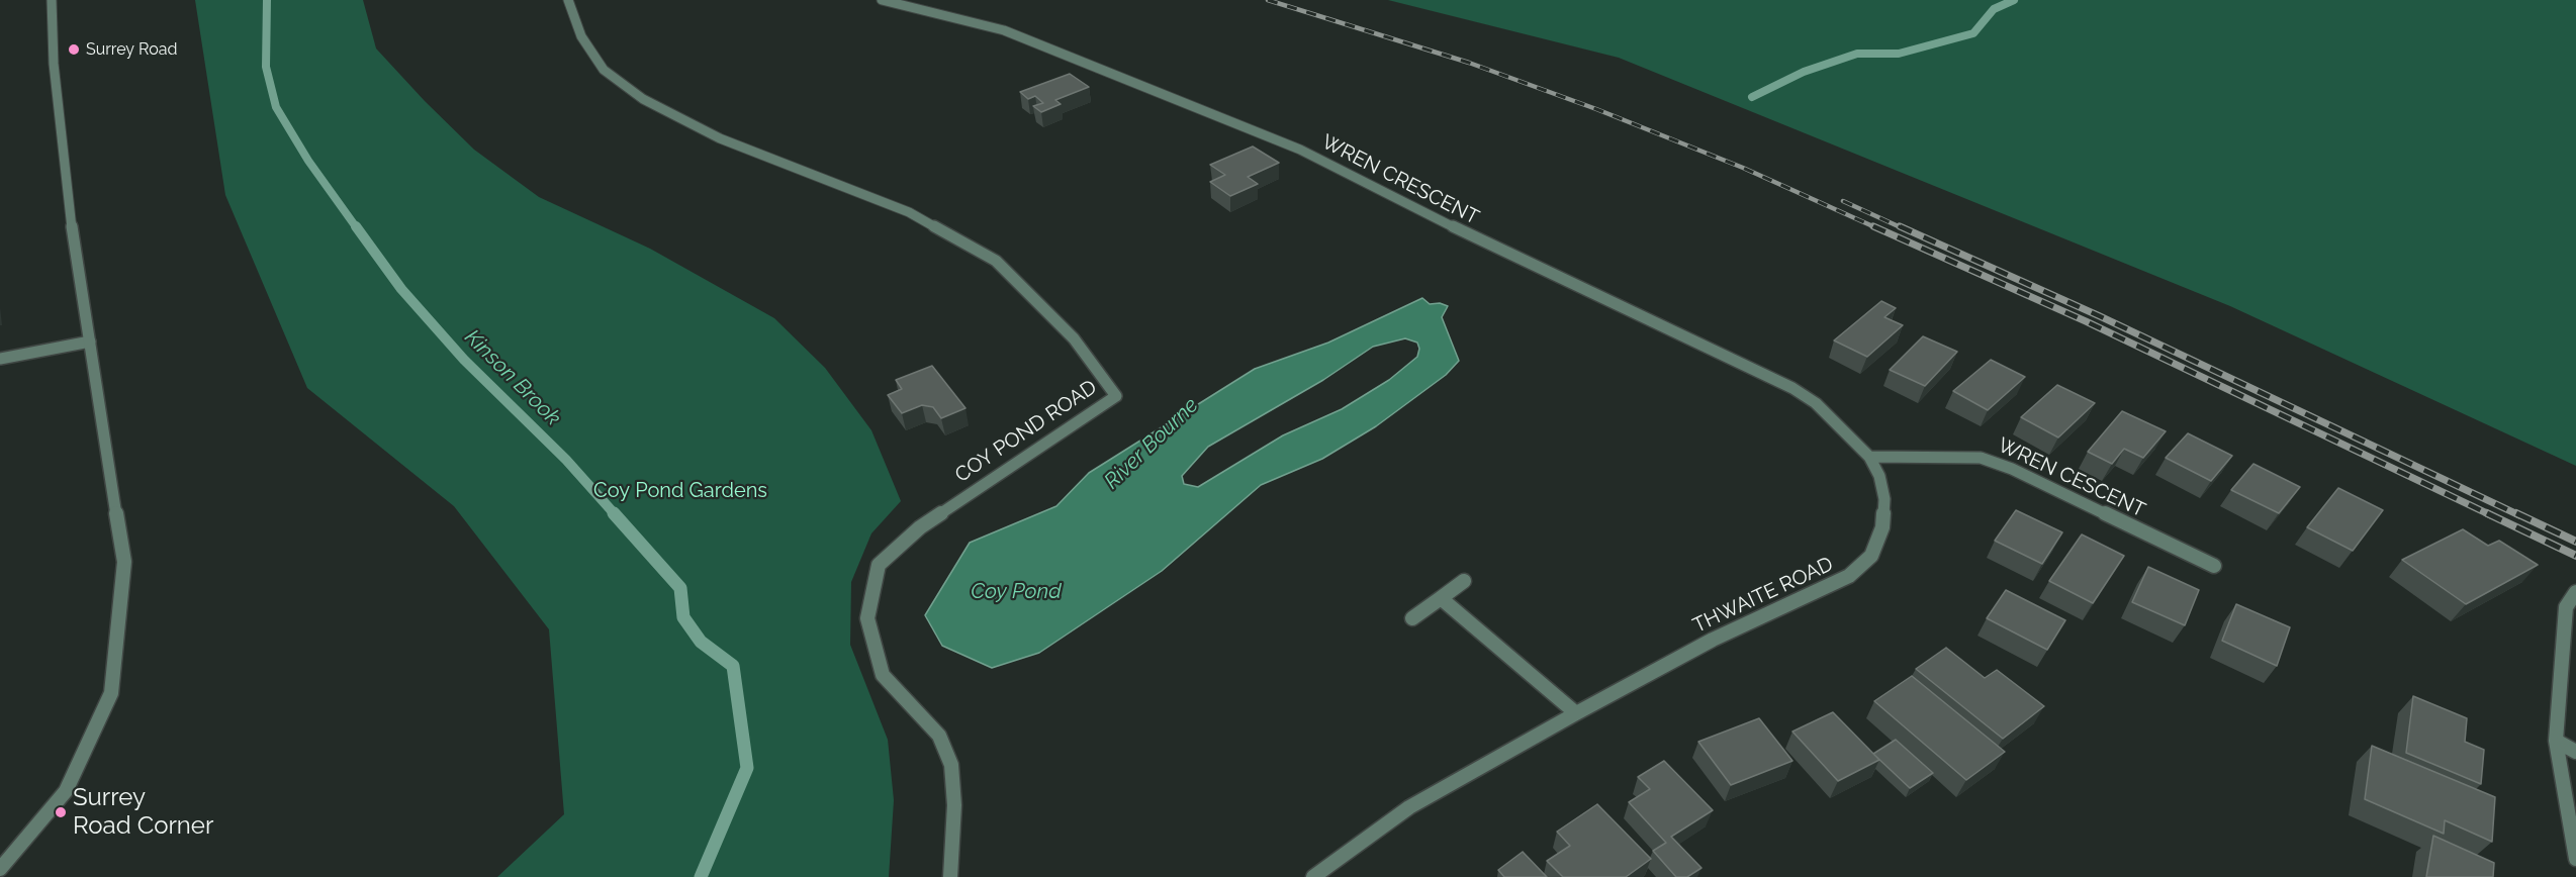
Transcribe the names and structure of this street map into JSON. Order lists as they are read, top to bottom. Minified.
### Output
{"streets":{"street":["WREN CRESCENT","COY POND ROAD","WREN CESCENT","THWAITE ROAD"]},"crossings":[["WREN CRESCENT","WREN CESCENT"],["WREN CRESCENT","THWAITE ROAD"],["WREN CESCENT","THWAITE ROAD"]],"water":["Kinson Brook","River Bourne","Coy Pond"],"parks":["Coy Pond Gardens"],"places":["Surrey Road","Surrey Road Corner"]}
